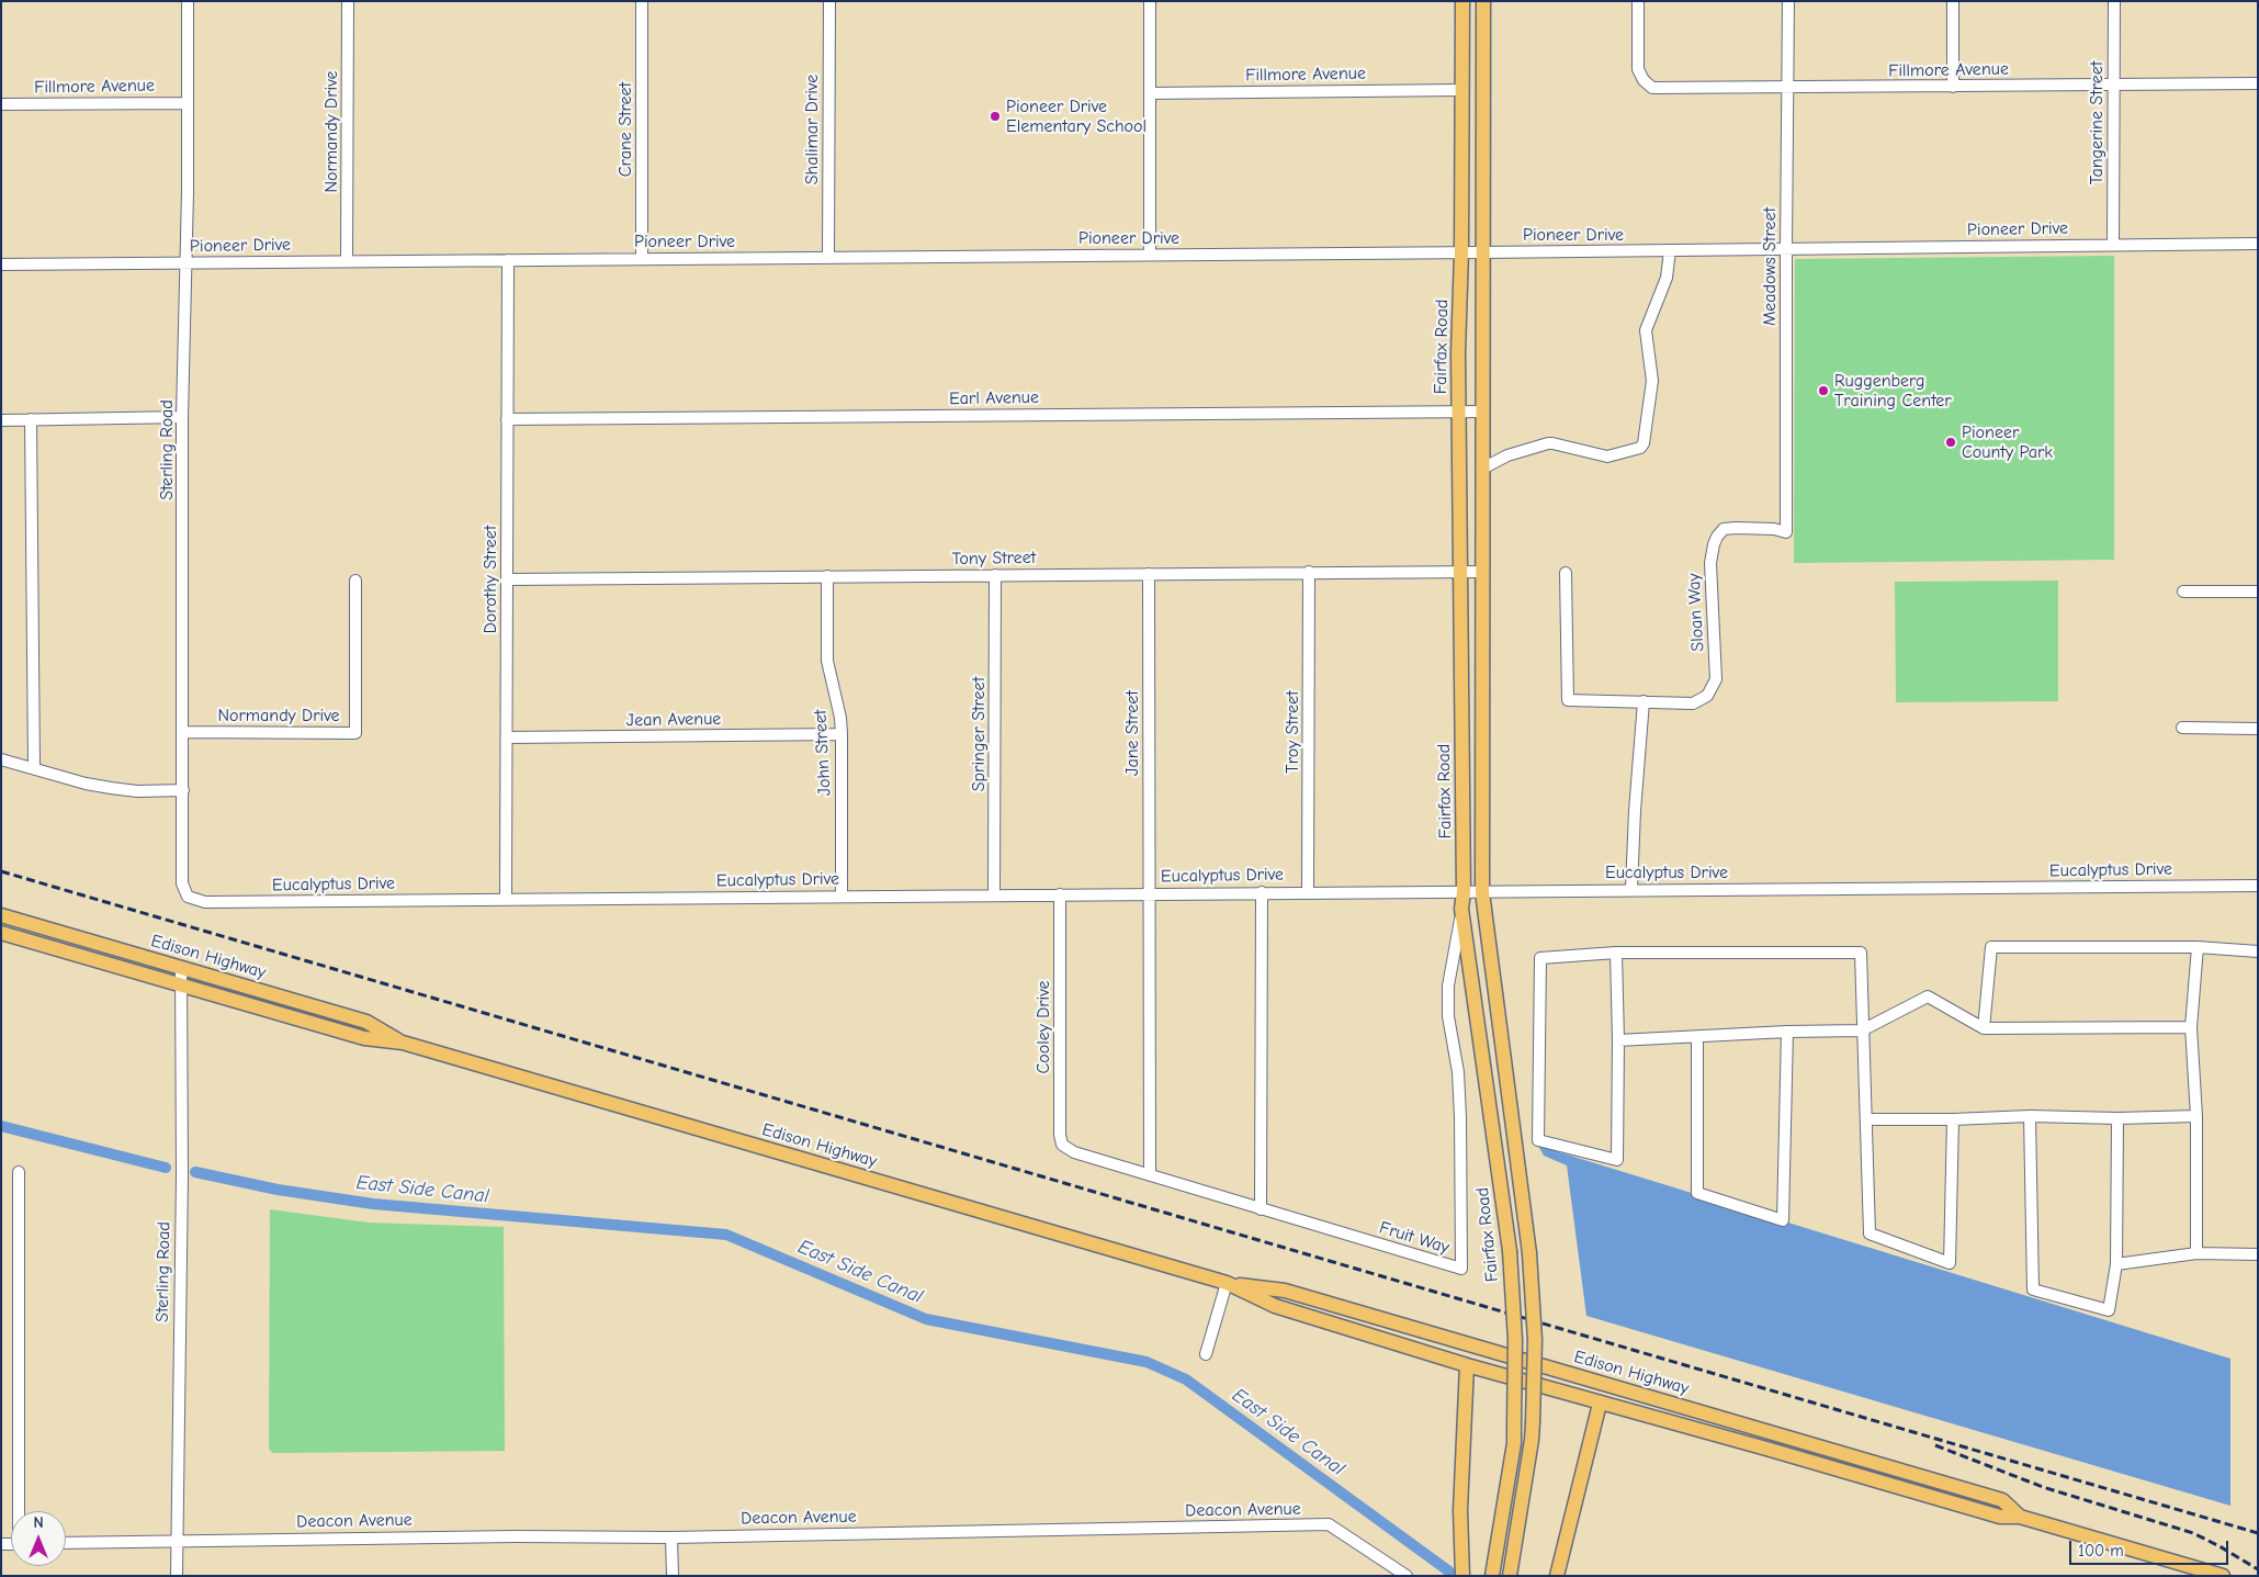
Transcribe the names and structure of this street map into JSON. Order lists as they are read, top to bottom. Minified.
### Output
{"streets":{"main road":["Fairfax Road","Edison Highway"],"street":["Fillmore Avenue","Tangerine Street","Crane Street","Shalimar Drive","Normandy Drive","Pioneer Drive","Meadows Street","Earl Avenue","Sterling Road","Tony Street","Dorothy Street","Sloan Way","Jean Avenue","Troy Street","Jane Street","Springer Street","John Street","Eucalyptus Drive","Cooley Drive","Fruit Way","Deacon Avenue"]},"crossings":[["Fillmore Avenue","Tangerine Street"],["Fillmore Avenue","Meadows Street"],["Fillmore Avenue","Fairfax Road"],["Fillmore Avenue","Sterling Road"],["Tangerine Street","Pioneer Drive"],["Crane Street","Pioneer Drive"],["Shalimar Drive","Pioneer Drive"],["Normandy Drive","Pioneer Drive"],["Normandy Drive","Sterling Road"],["Pioneer Drive","Meadows Street"],["Pioneer Drive","Fairfax Road"],["Pioneer Drive","Sterling Road"],["Pioneer Drive","Dorothy Street"],["Meadows Street","Sloan Way"],["Fairfax Road","Earl Avenue"],["Fairfax Road","Tony Street"],["Fairfax Road","Eucalyptus Drive"],["Fairfax Road","Fruit Way"],["Earl Avenue","Dorothy Street"],["Sterling Road","Eucalyptus Drive"],["Sterling Road","Edison Highway"],["Sterling Road","Deacon Avenue"],["Tony Street","Dorothy Street"],["Tony Street","Troy Street"],["Tony Street","Jane Street"],["Tony Street","Springer Street"],["Tony Street","John Street"],["Dorothy Street","Jean Avenue"],["Dorothy Street","Eucalyptus Drive"],["Jean Avenue","John Street"],["Troy Street","Eucalyptus Drive"],["Jane Street","Eucalyptus Drive"],["Jane Street","Fruit Way"],["Springer Street","Eucalyptus Drive"],["John Street","Eucalyptus Drive"],["Eucalyptus Drive","Cooley Drive"],["Cooley Drive","Fruit Way"]],"water":["East Side Canal"],"places":["Pioneer Drive Elementary School","Ruggenberg Training Center","Pioneer County Park"],"scale_bar":"100 m","north":"top"}
